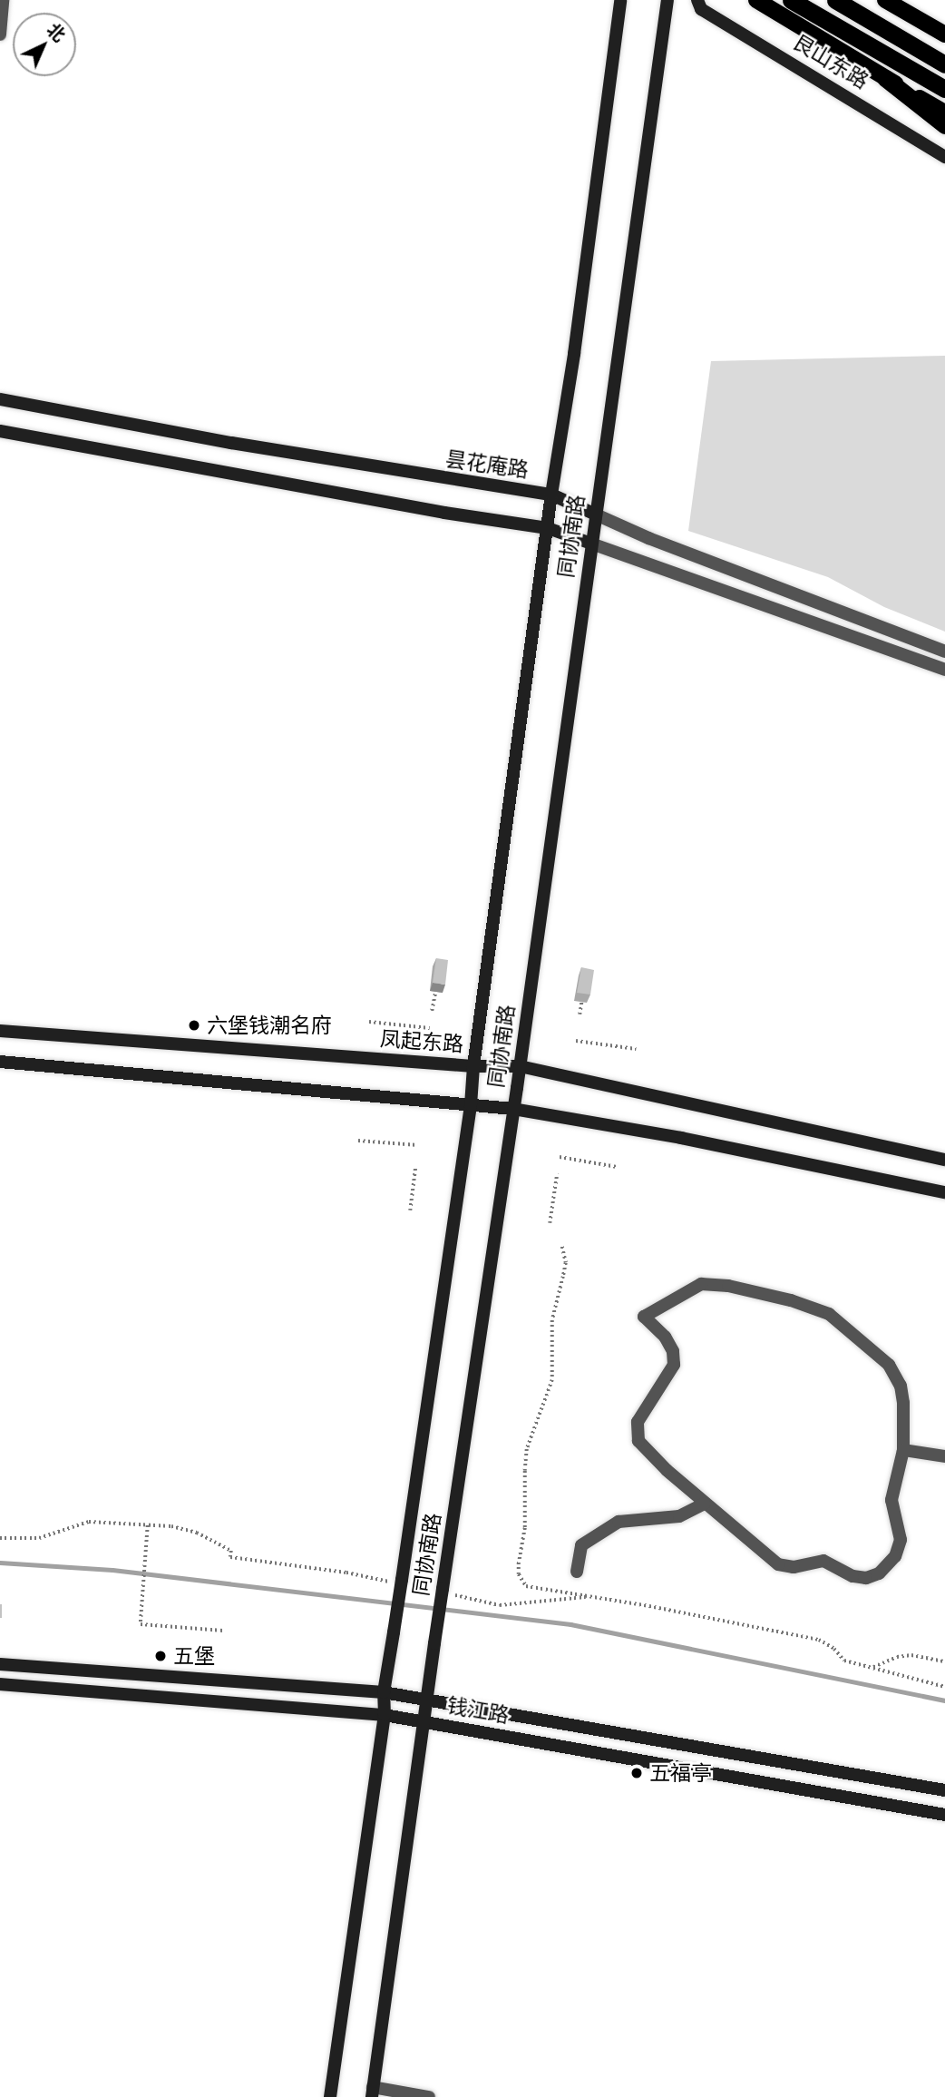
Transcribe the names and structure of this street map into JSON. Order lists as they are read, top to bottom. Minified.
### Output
{"streets":{"main road":["艮山东路","昙花庵路","同协南路","凤起东路","钱江路"]},"crossings":[["昙花庵路","同协南路"],["同协南路","凤起东路"],["同协南路","钱江路"]],"places":["六堡钱潮名府","五堡","五福亭"],"north":"top right"}
